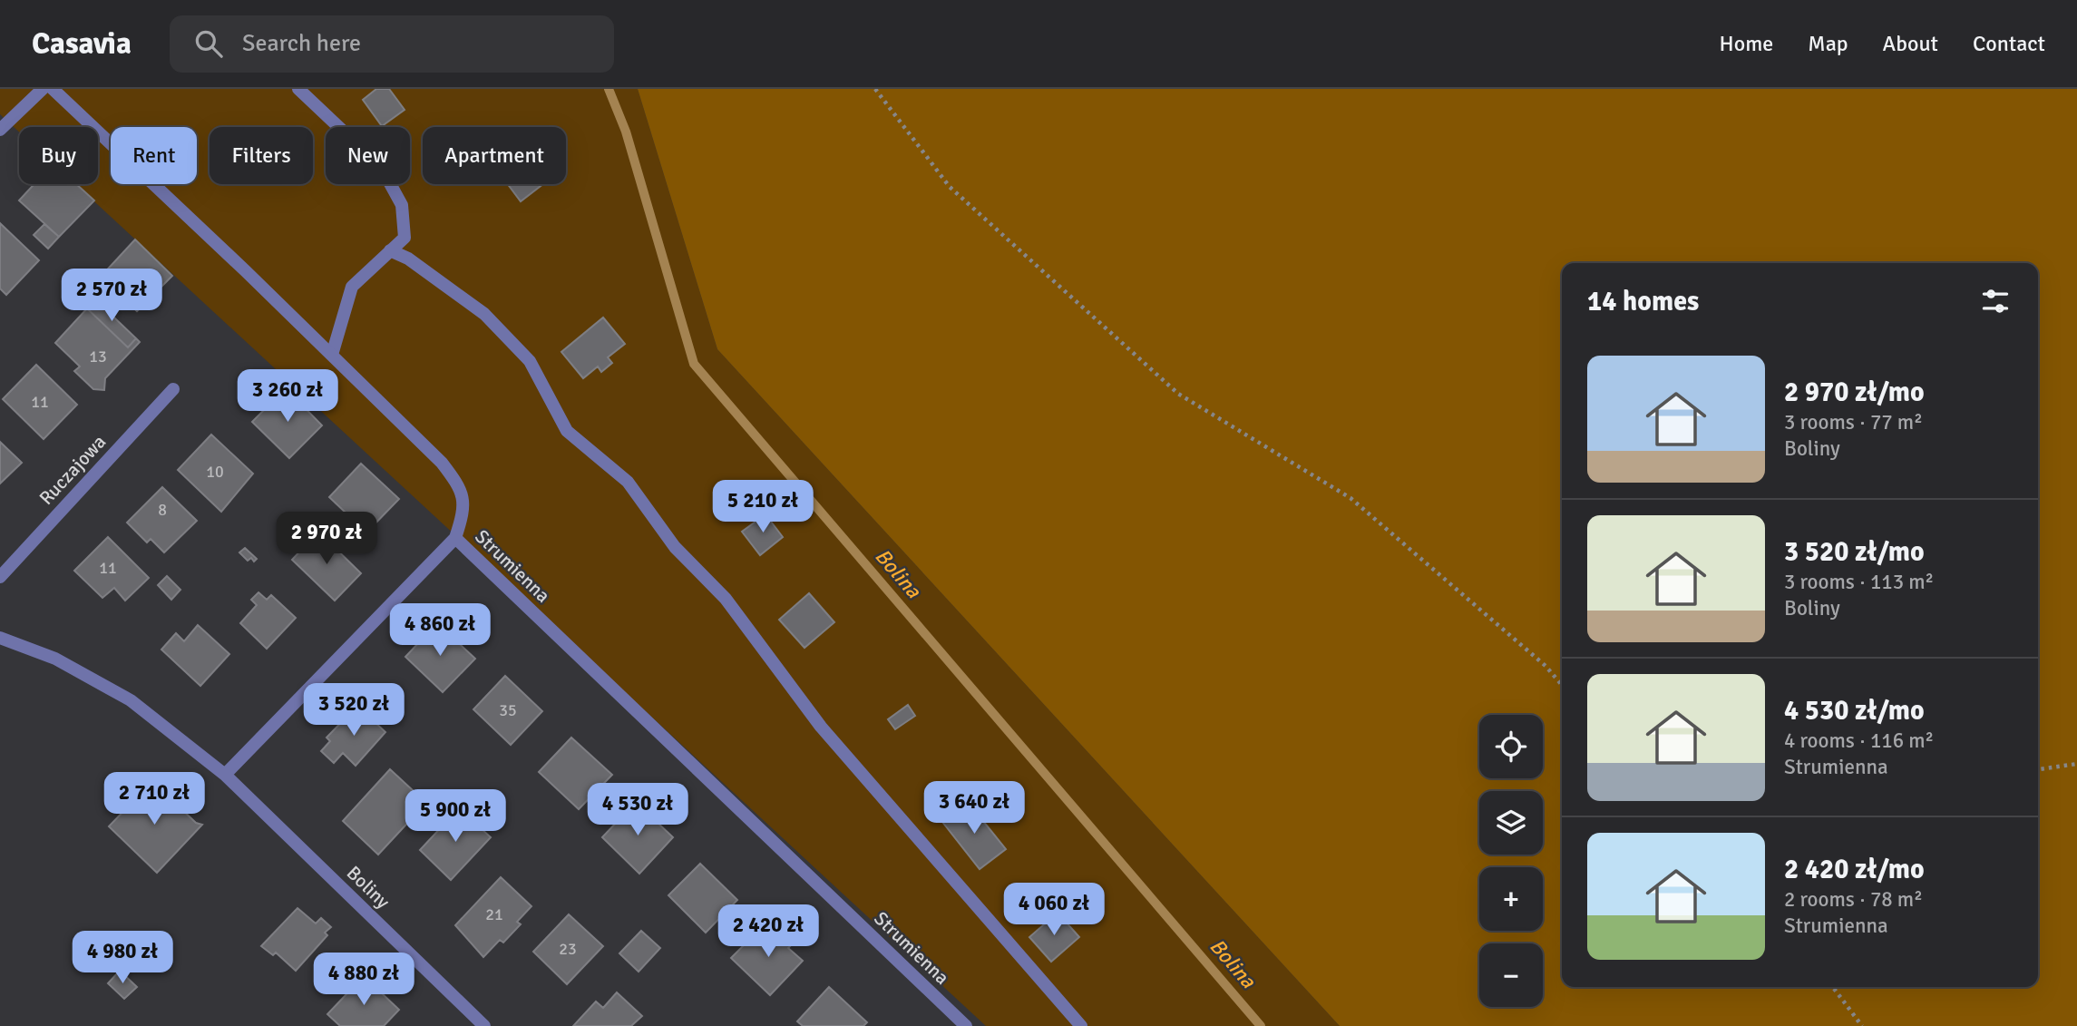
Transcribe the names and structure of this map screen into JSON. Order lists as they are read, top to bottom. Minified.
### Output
{"streets":{"street":["Ruczajowa","Strumienna","Boliny"]},"water":["Bolina"],"house_numbers":["13","11","10","8","11","35","21","23"],"page":{"header":"Casavia","search":"Search here","nav":["Home","Map","About","Contact"],"chip":["Buy","Rent","Filters","New","Apartment"],"heading":"14 homes","price":["2 570 zł","3 260 zł","5 210 zł","2 970 zł","4 860 zł","3 520 zł","2 710 zł","3 640 zł","4 530 zł","5 900 zł","4 060 zł","2 420 zł","4 980 zł","4 880 zł"],"list":[{"name":"2 970 zł/mo","note":"3 rooms · 77 m² · Boliny"},{"name":"3 520 zł/mo","note":"3 rooms · 113 m² · Boliny"},{"name":"4 530 zł/mo","note":"4 rooms · 116 m² · Strumienna"},{"name":"2 420 zł/mo","note":"2 rooms · 78 m² · Strumienna"}],"map_buttons":["+","−"]}}
